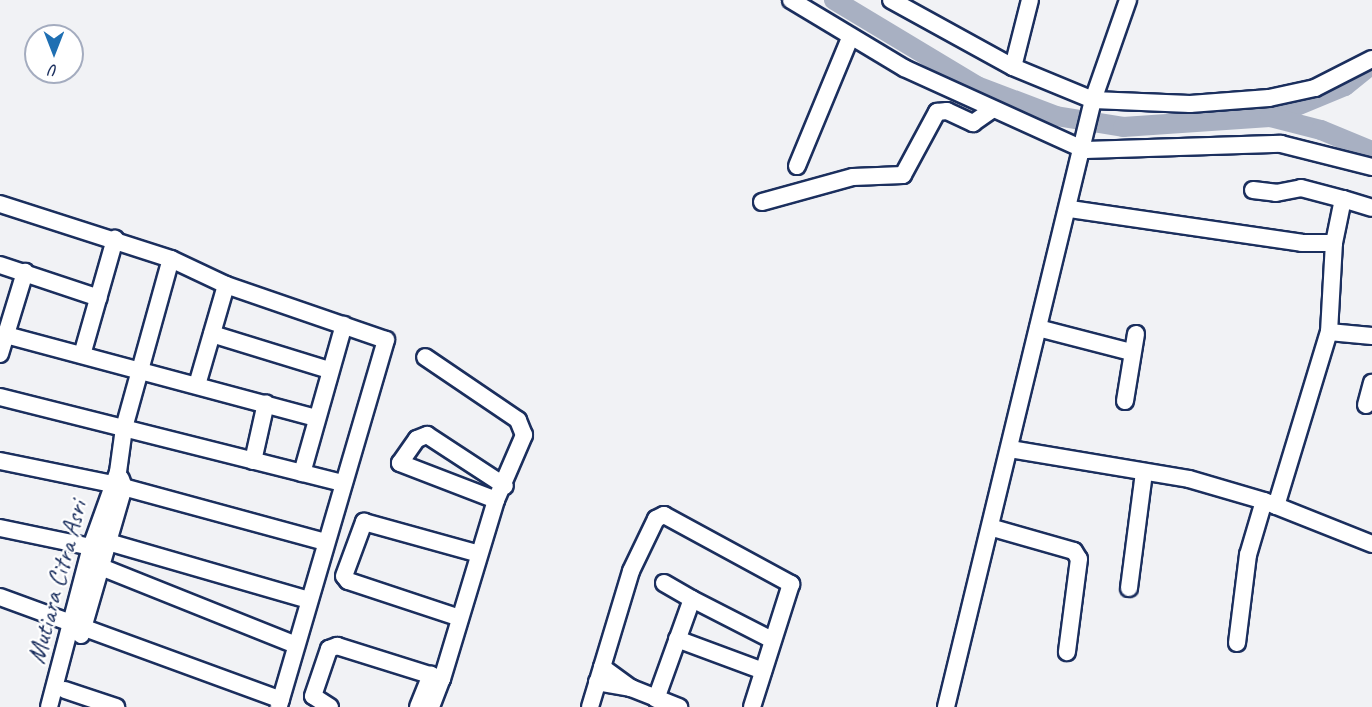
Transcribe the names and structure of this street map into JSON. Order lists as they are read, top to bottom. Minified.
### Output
{"streets":{"street":["Mutiara Citra Asri"]},"north":"bottom"}
